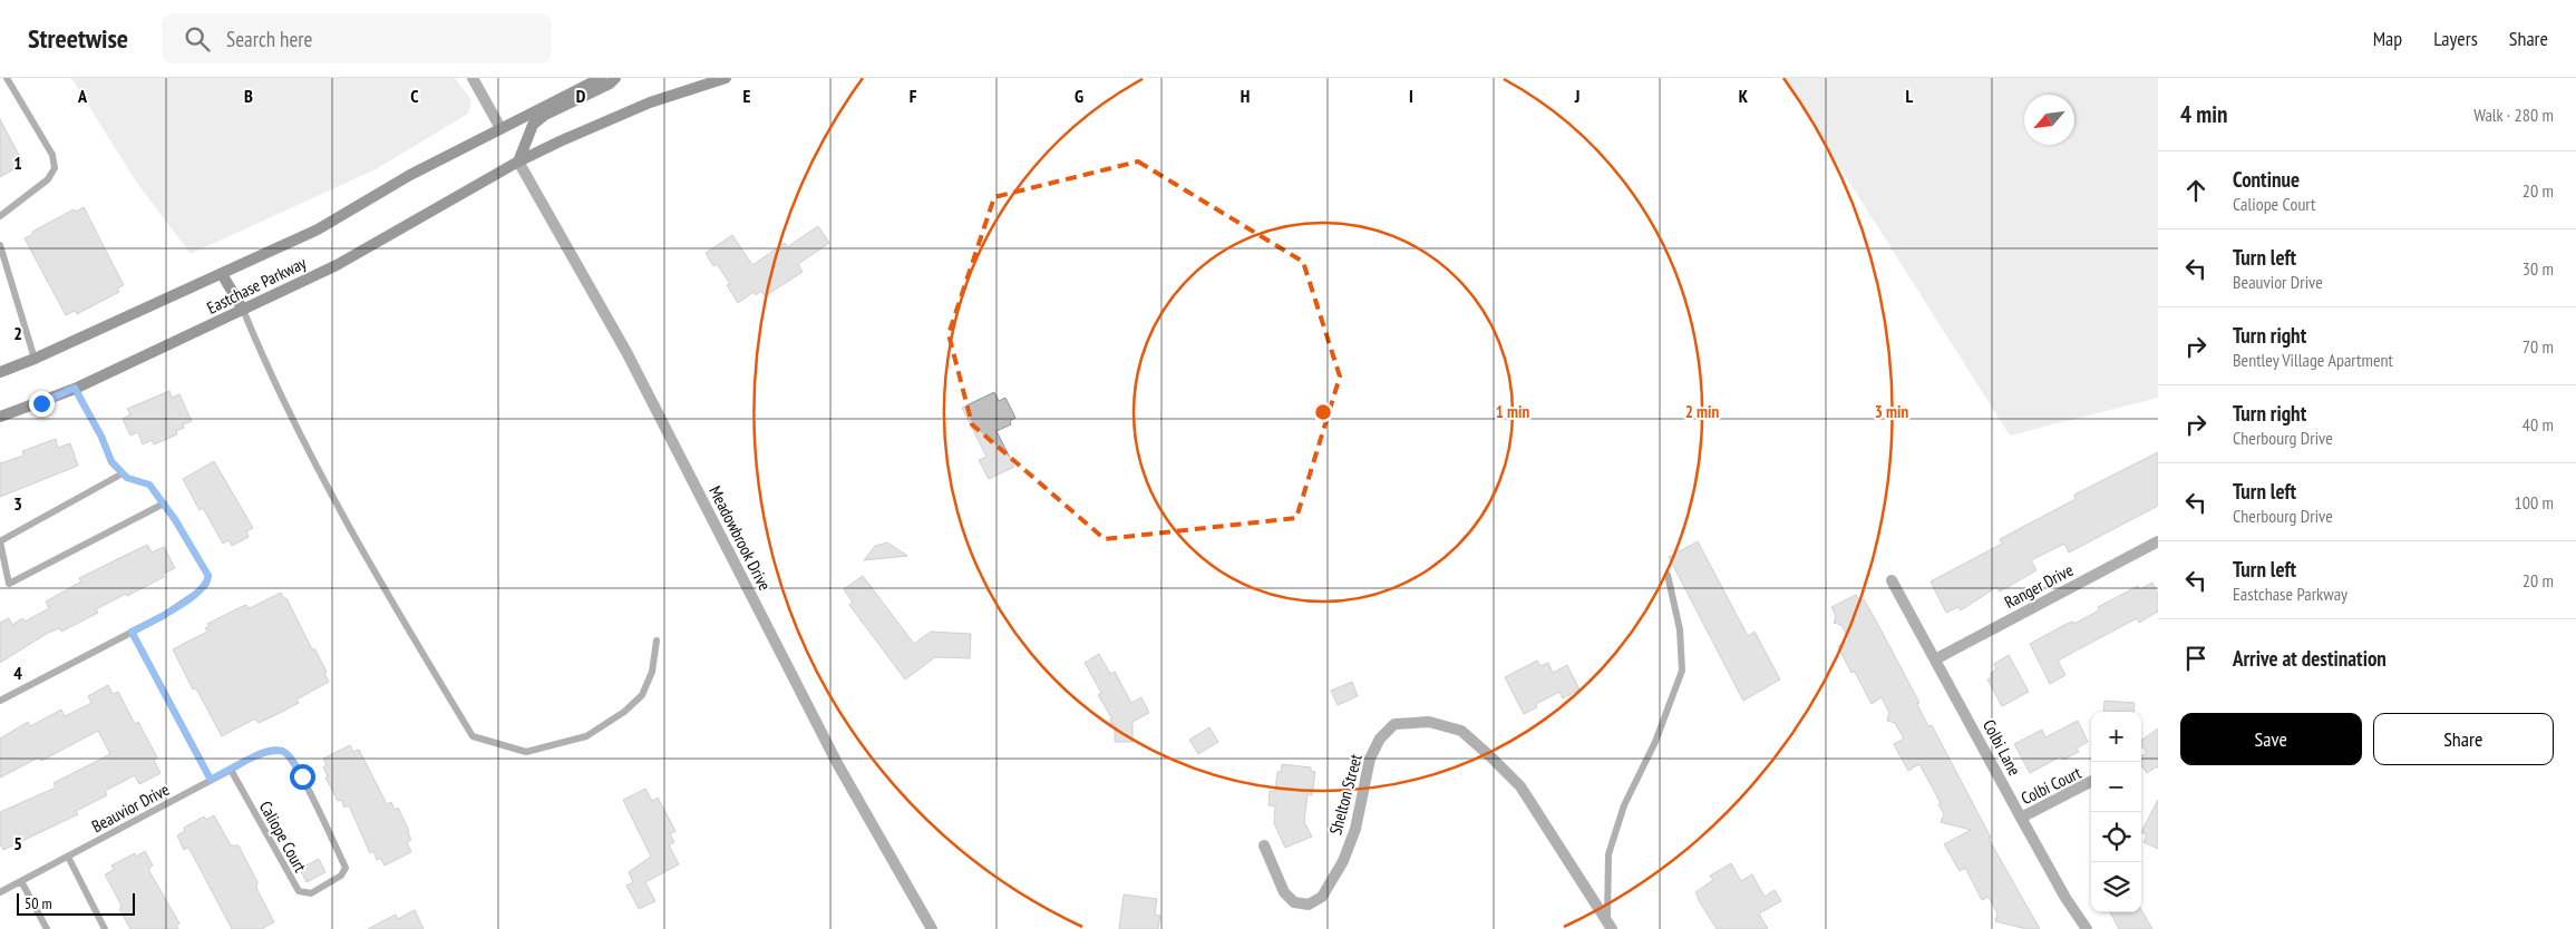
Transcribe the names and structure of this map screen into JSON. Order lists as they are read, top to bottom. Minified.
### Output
{"streets":{"main road":["Eastchase Parkway"],"street":["Meadowbrook Drive","Ranger Drive","Colbi Lane","Colbi Court","Shelton Street"],"lane":["Beauvior Drive","Caliope Court"]},"crossings":[["Eastchase Parkway","Meadowbrook Drive"],["Ranger Drive","Colbi Lane"],["Colbi Lane","Colbi Court"],["Beauvior Drive","Caliope Court"]],"scale_bar":"50 m","north":"bottom left","page":{"header":"Streetwise","search":"Search here","nav":["Map","Layers","Share"],"heading":["4 min","Walk · 280 m"],"list":[["Continue","Caliope Court","20 m"],["Turn left","Beauvior Drive","30 m"],["Turn right","Bentley Village Apartment","70 m"],["Turn right","Cherbourg Drive","40 m"],["Turn left","Cherbourg Drive","100 m"],["Turn left","Eastchase Parkway","20 m"],"Arrive at destination"],"buttons":["Save","Share"],"map_buttons":["+","−"],"scale":"50 m"},"grid":{"columns":["A","B","C","D","E","F","G","H","I","J","K","L"],"rows":["1","2","3","4","5"]},"rings":["1 min","2 min","3 min"]}
